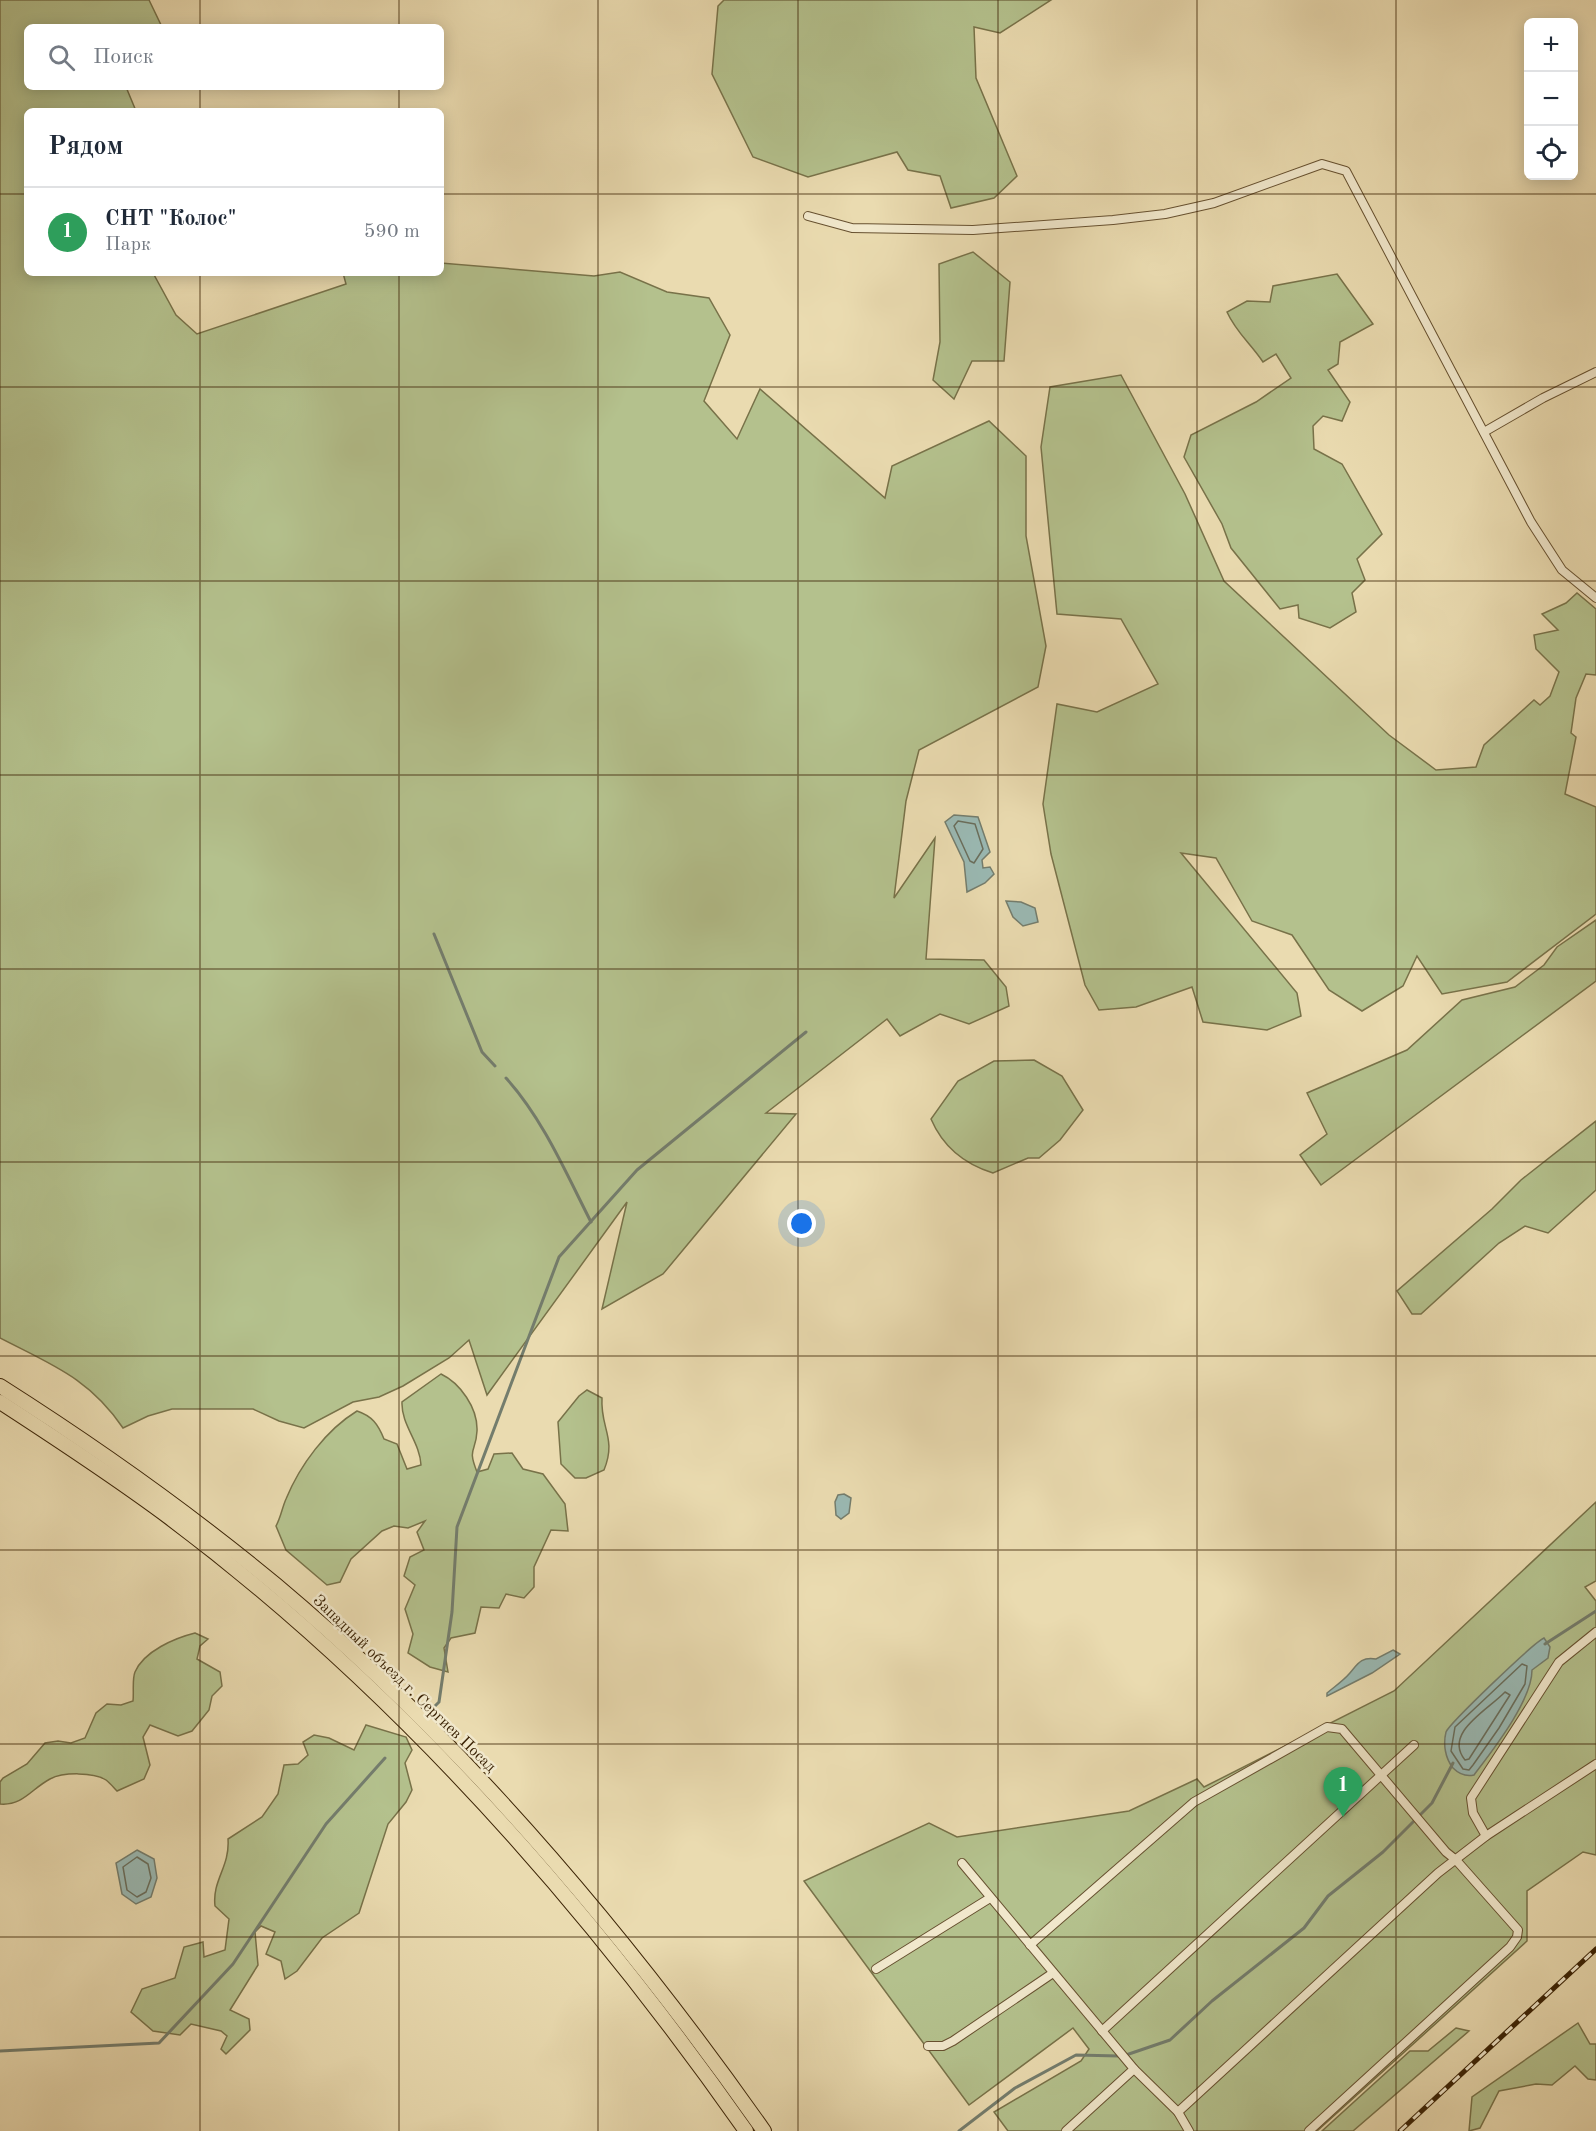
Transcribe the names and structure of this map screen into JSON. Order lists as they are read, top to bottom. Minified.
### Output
{"streets":{"main road":["Западный объезд г. Сергиев Посад"]},"page":{"map_buttons":["+","−"],"search":"Поиск","heading":"Рядом","list":[{"mark":"1","name":"СНТ \"Колос\"","note":"Парк","value":"590 m"}],"pins":"1"}}
